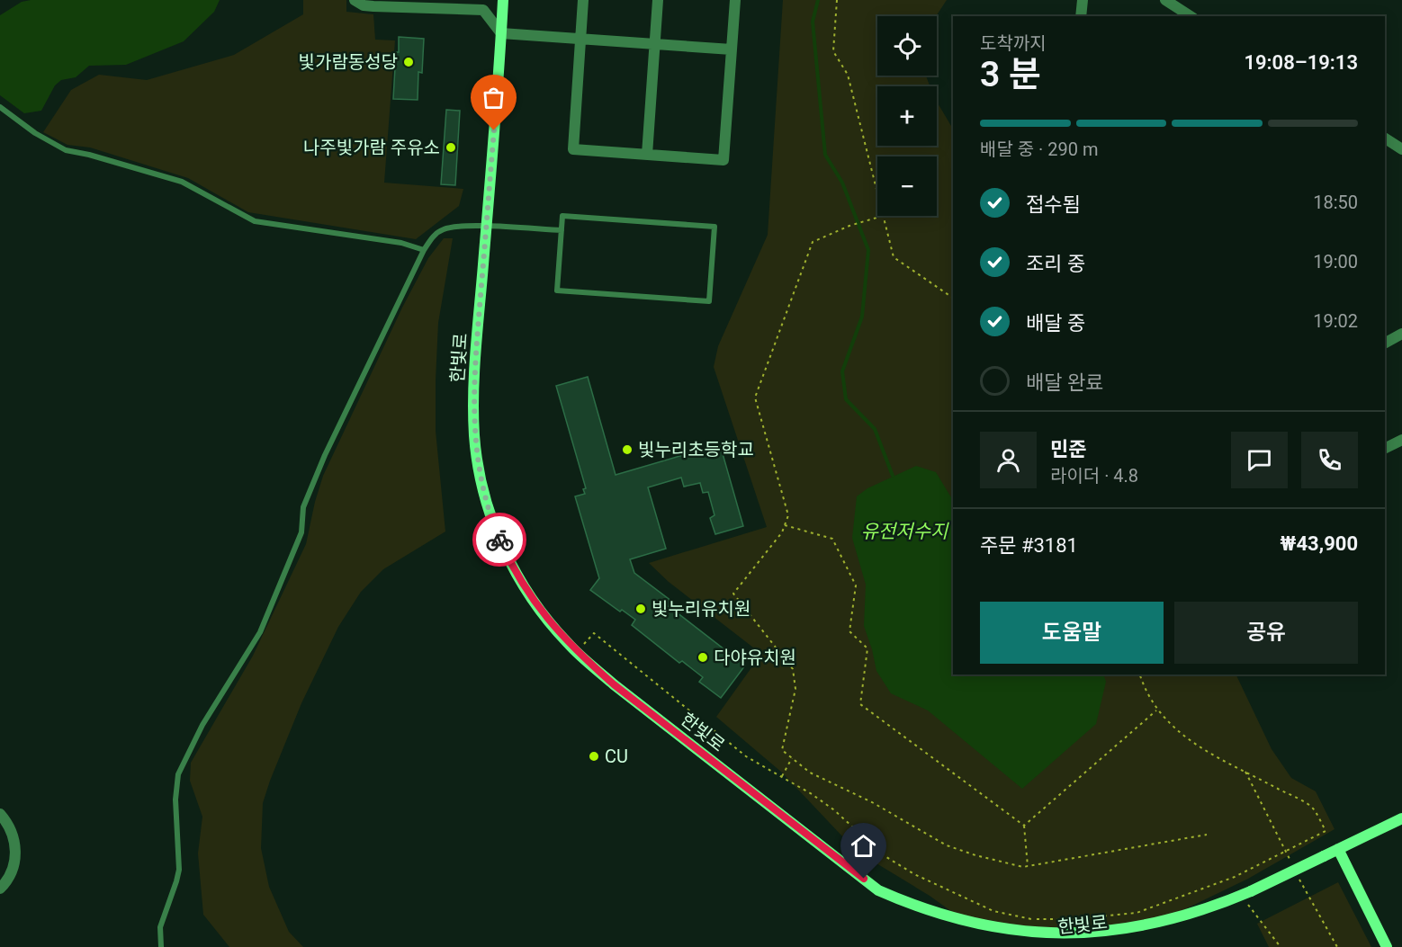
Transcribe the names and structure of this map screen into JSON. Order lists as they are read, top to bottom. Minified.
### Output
{"streets":{"street":["한빛로"]},"water":["유전저수지"],"places":["빛가람동성당","나주빛가람 주유소","빛누리초등학교","빛누리유치원","다야유치원","CU"],"page":{"map_buttons":["+","−"],"heading":["3 분","도착까지","19:08–19:13"],"panel":["민준","라이더 · 4.8","주문 #3181","₩43,900"],"bar":"배달 중 · 290 m","list":[["접수됨","18:50"],["조리 중","19:00"],["배달 중","19:02"],"배달 완료"],"buttons":["도움말","공유"]}}
